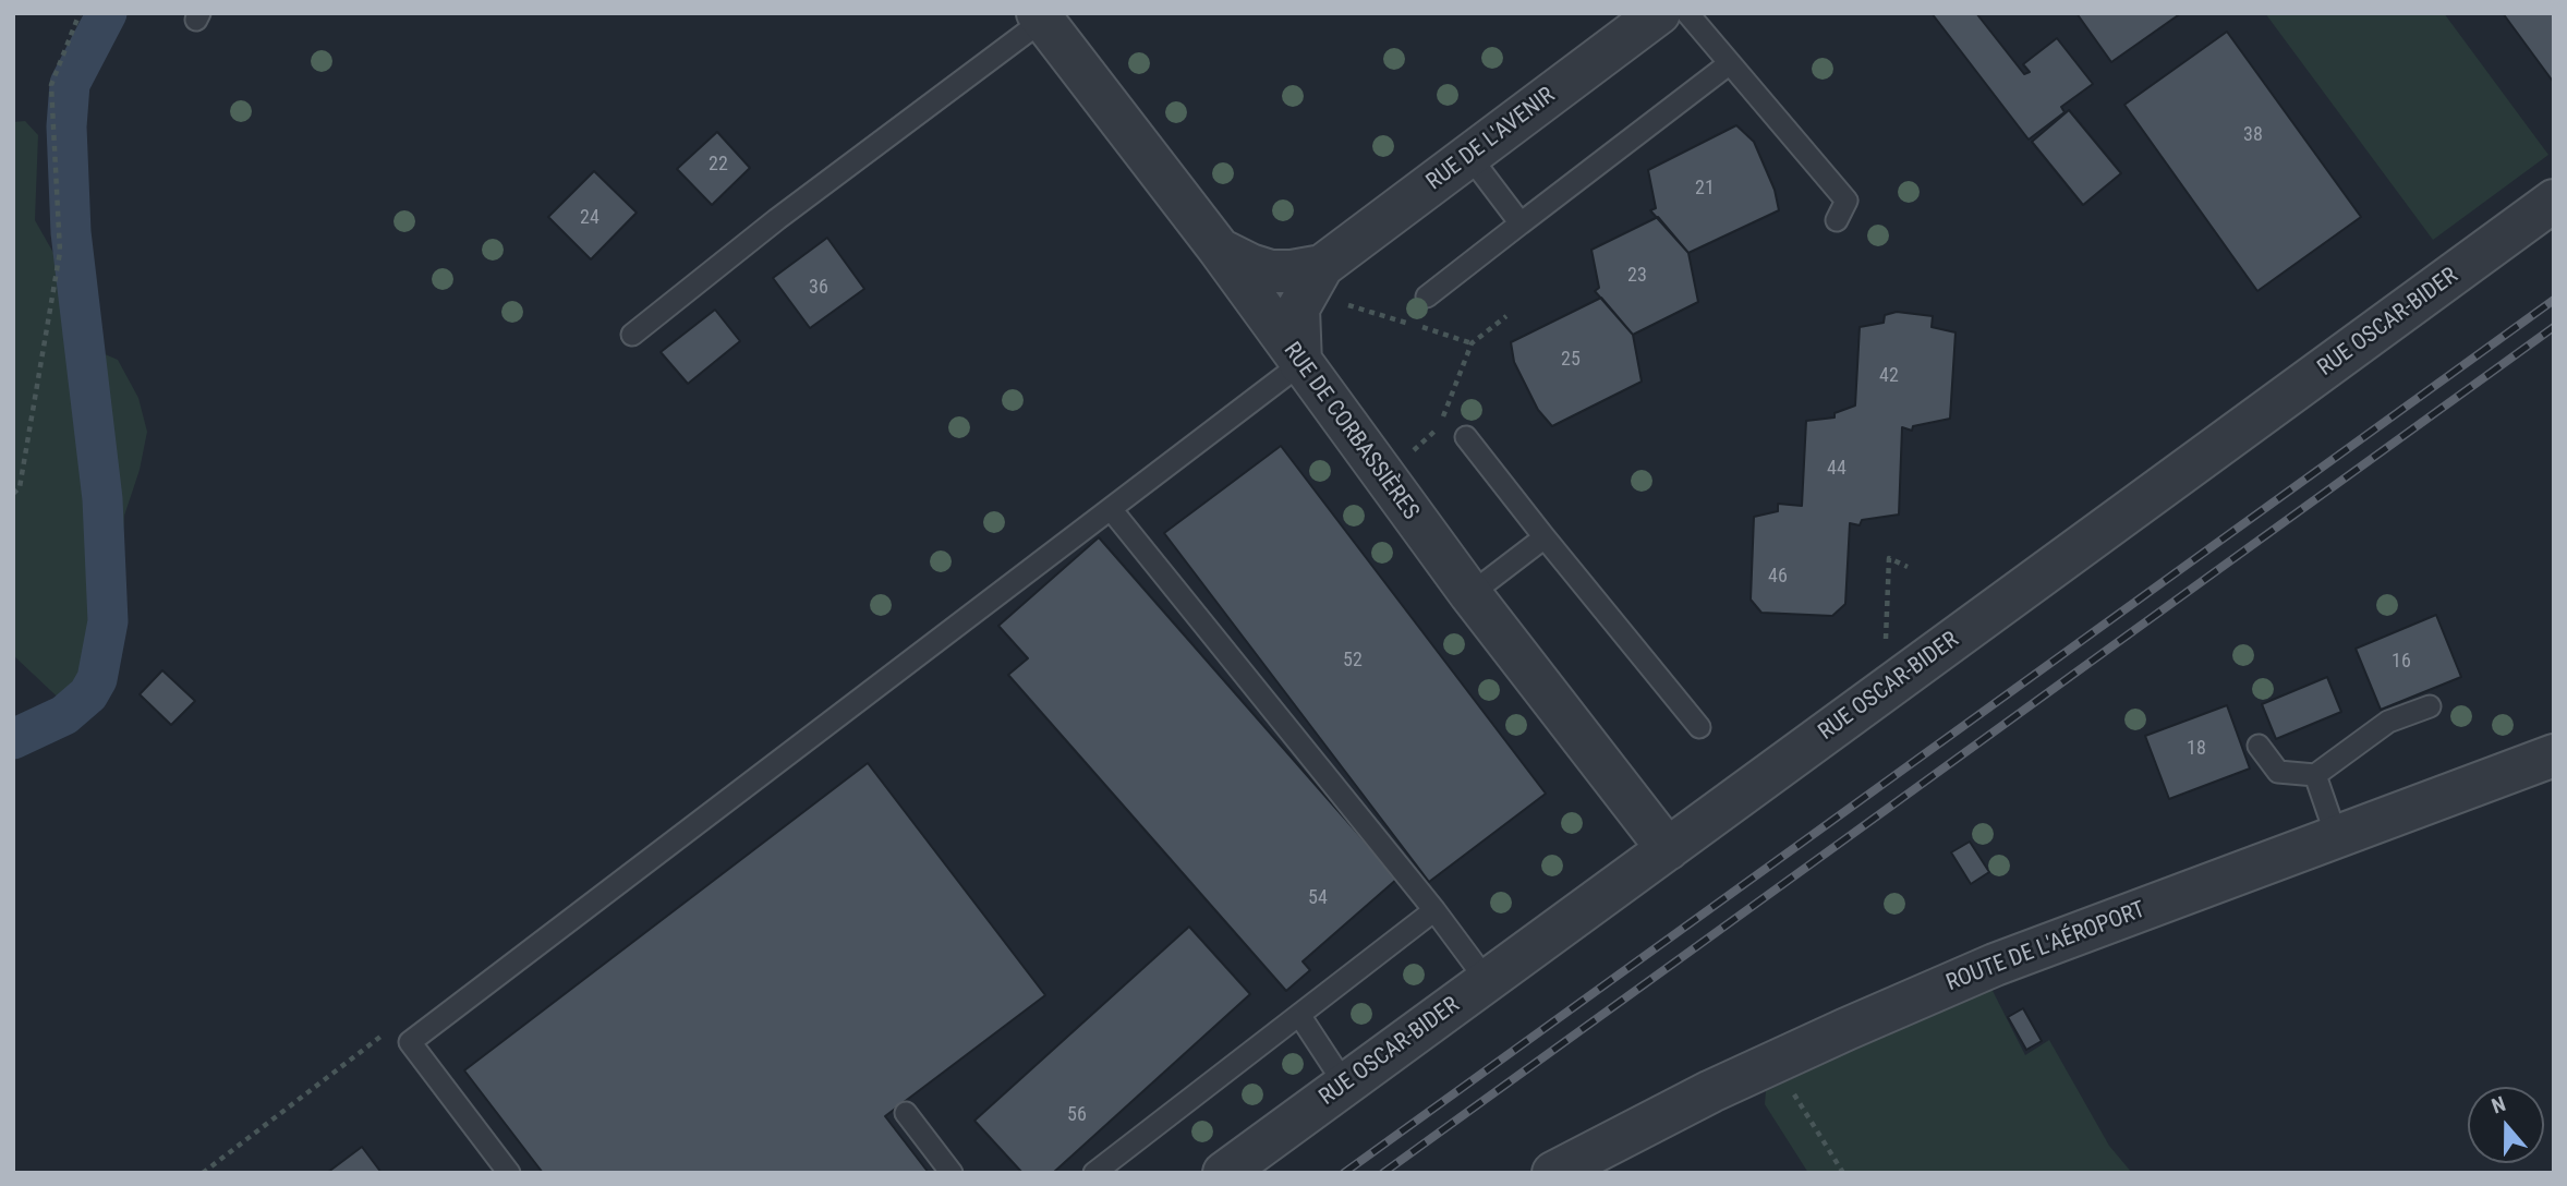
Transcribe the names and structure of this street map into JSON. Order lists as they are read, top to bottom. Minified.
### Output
{"streets":{"street":["RUE DE L'AVENIR","RUE OSCAR-BIDER","RUE DE CORBASSIÈRES","ROUTE DE L'AÉROPORT"]},"crossings":[["RUE DE L'AVENIR","RUE DE CORBASSIÈRES"],["RUE OSCAR-BIDER","RUE DE CORBASSIÈRES"]],"house_numbers":["38","22","21","24","23","36","25","42","44","46","52","16","18","54","56"],"north":"top"}
